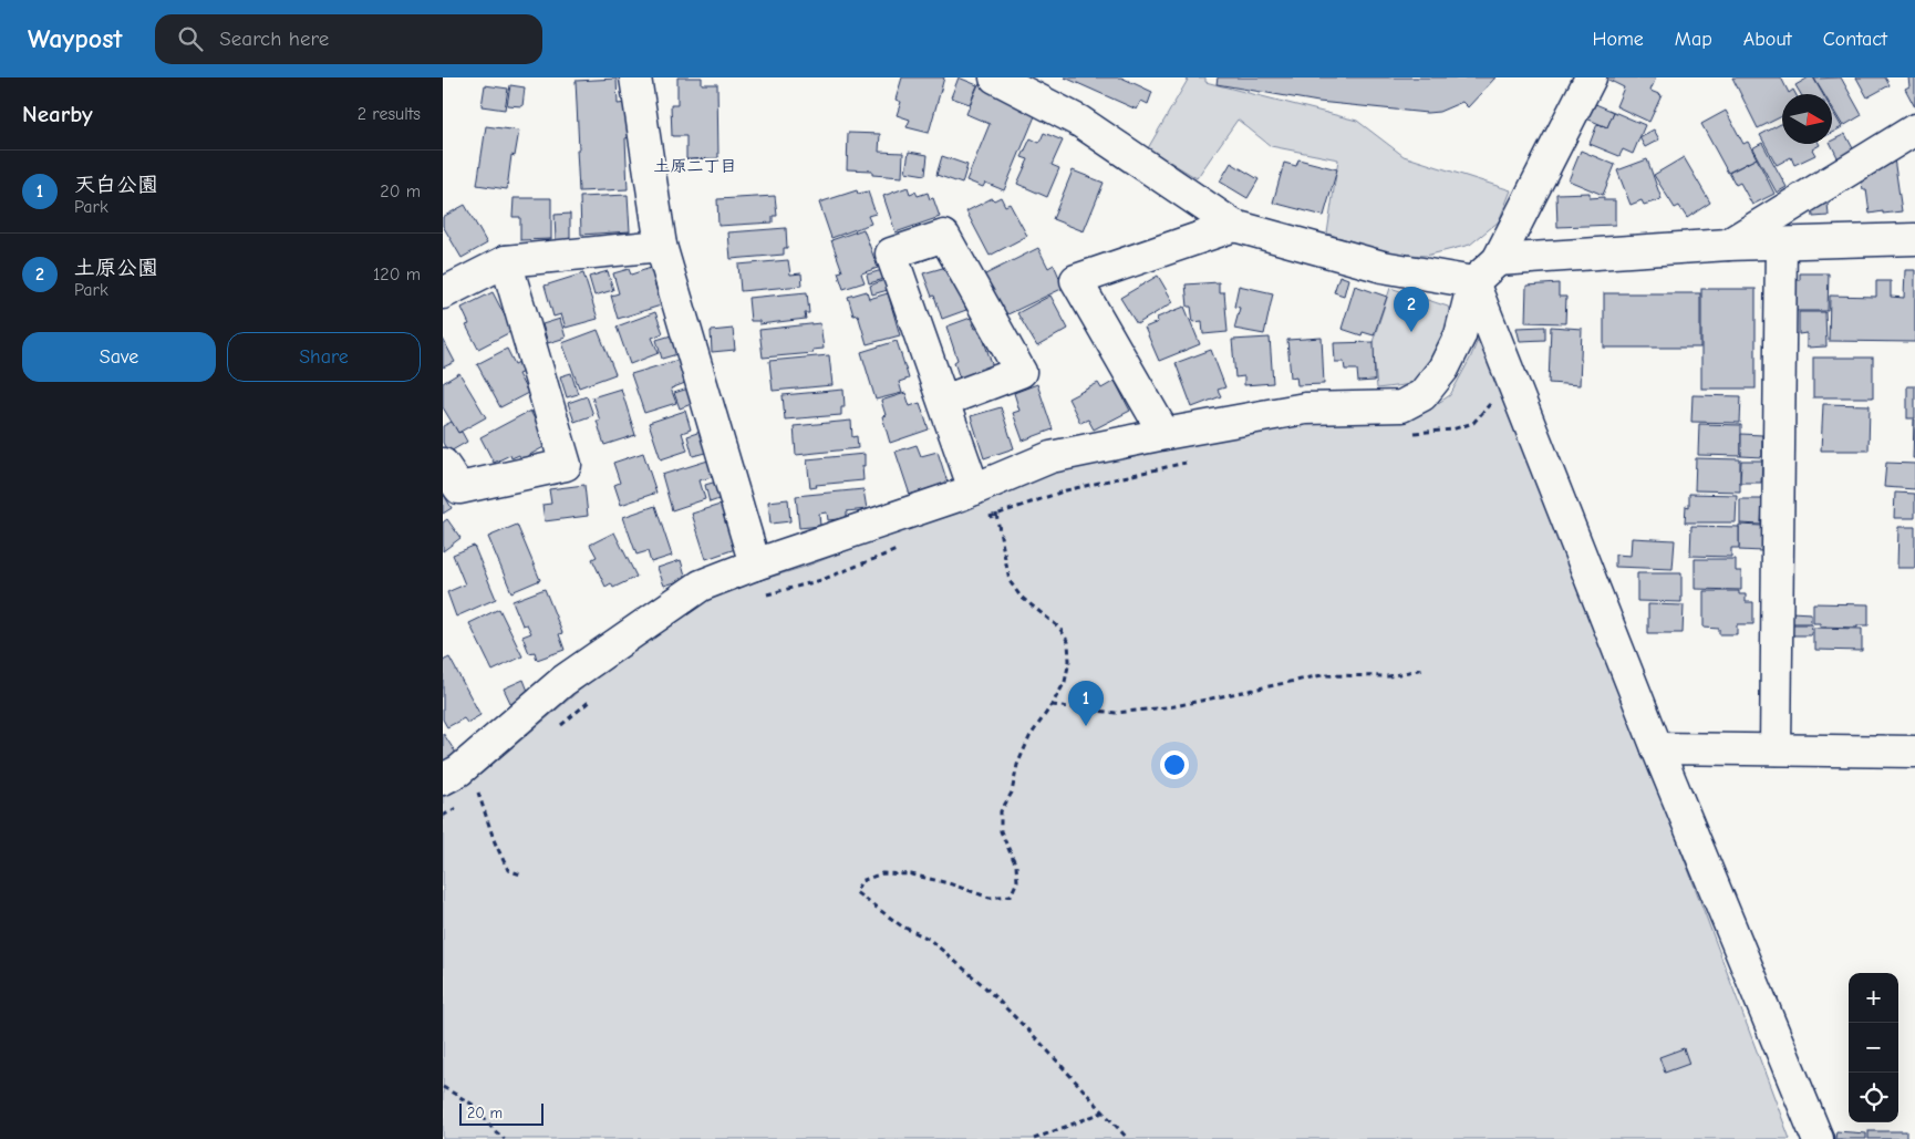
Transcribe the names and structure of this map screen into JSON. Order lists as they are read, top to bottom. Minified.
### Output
{"districts":["土原二丁目"],"scale_bar":"20 m","north":"right","page":{"header":"Waypost","search":"Search here","nav":["Home","Map","About","Contact"],"heading":["Nearby","2 results"],"list":[{"mark":"1","name":"天白公園","note":"Park","value":"20 m"},{"mark":"2","name":"土原公園","note":"Park","value":"120 m"}],"pins":["2","1"],"buttons":["Save","Share"],"map_buttons":["+","−"],"scale":"20 m"}}
